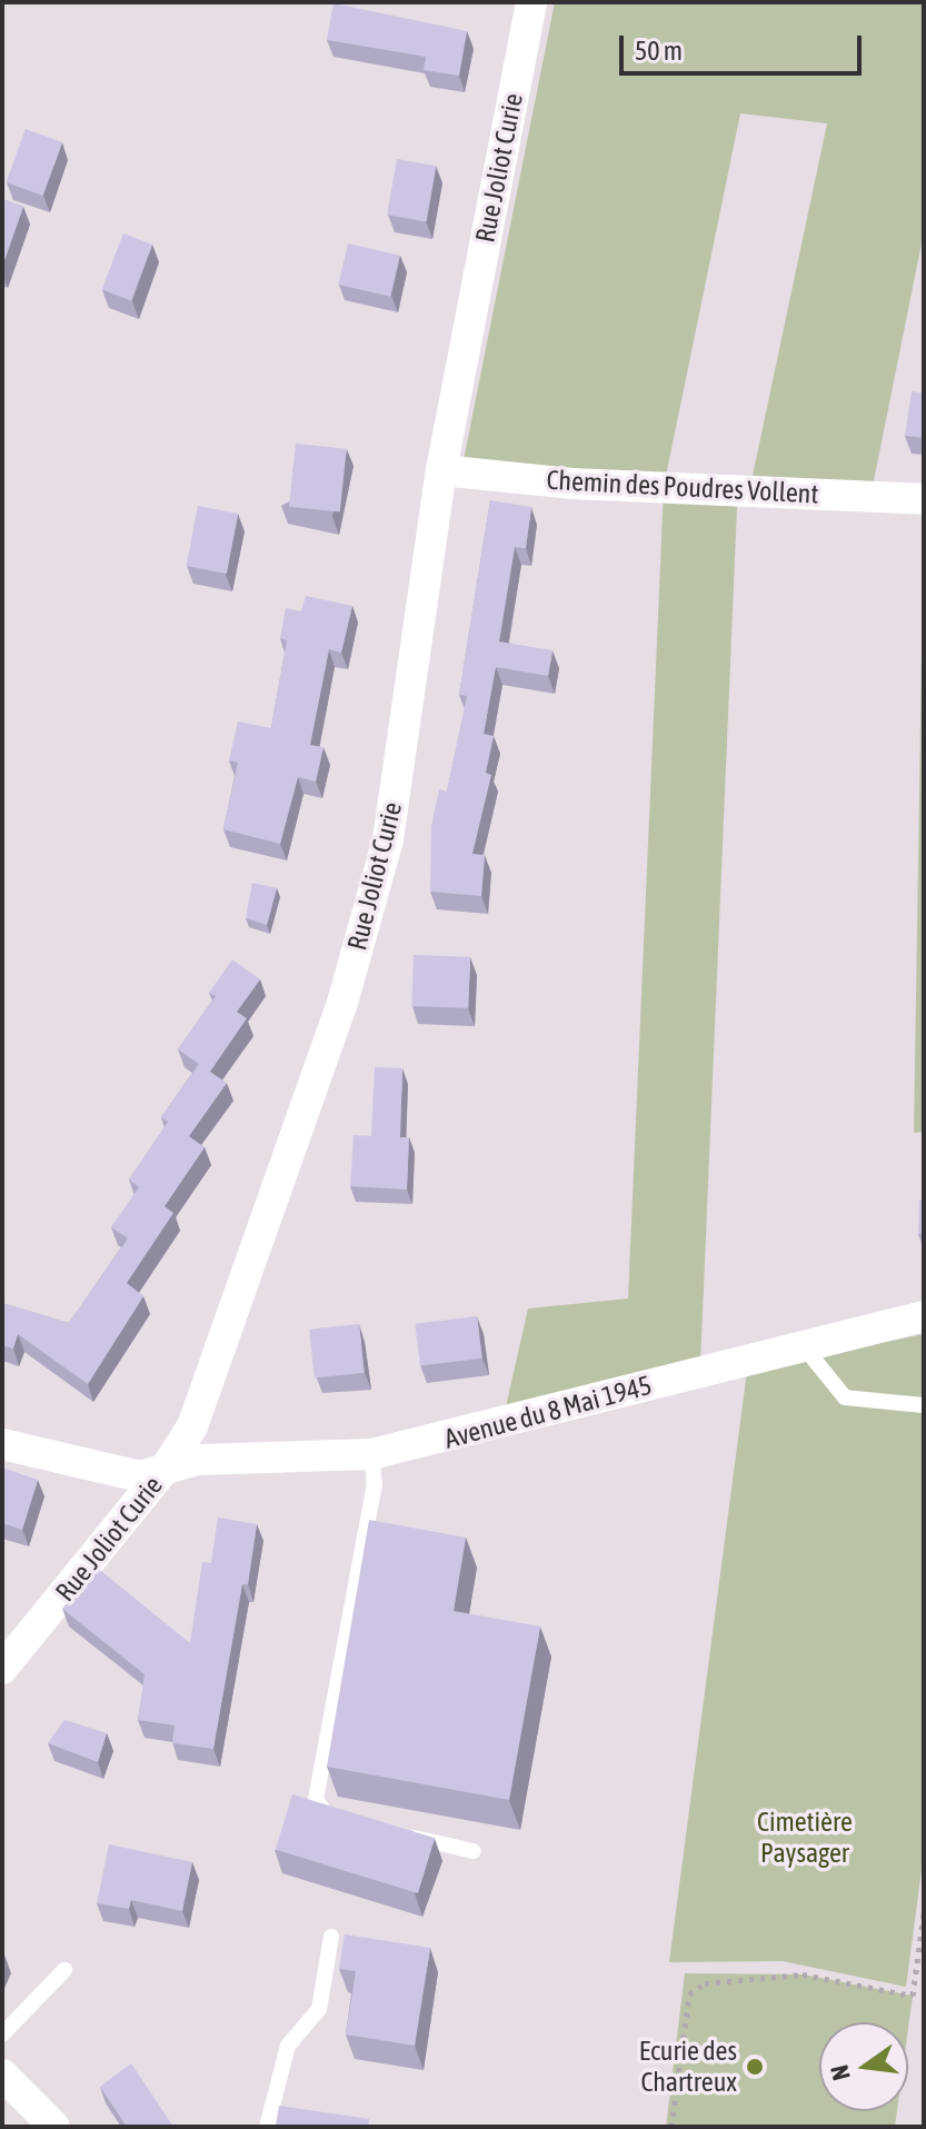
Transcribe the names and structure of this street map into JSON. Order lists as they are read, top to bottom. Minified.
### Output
{"streets":{"street":["Rue Joliot Curie","Chemin des Poudres Vollent","Avenue du 8 Mai 1945"]},"crossings":[["Rue Joliot Curie","Chemin des Poudres Vollent"],["Rue Joliot Curie","Avenue du 8 Mai 1945"]],"parks":["Cimetière Paysager"],"places":["Ecurie des Chartreux"],"scale_bar":"50 m","north":"left"}
